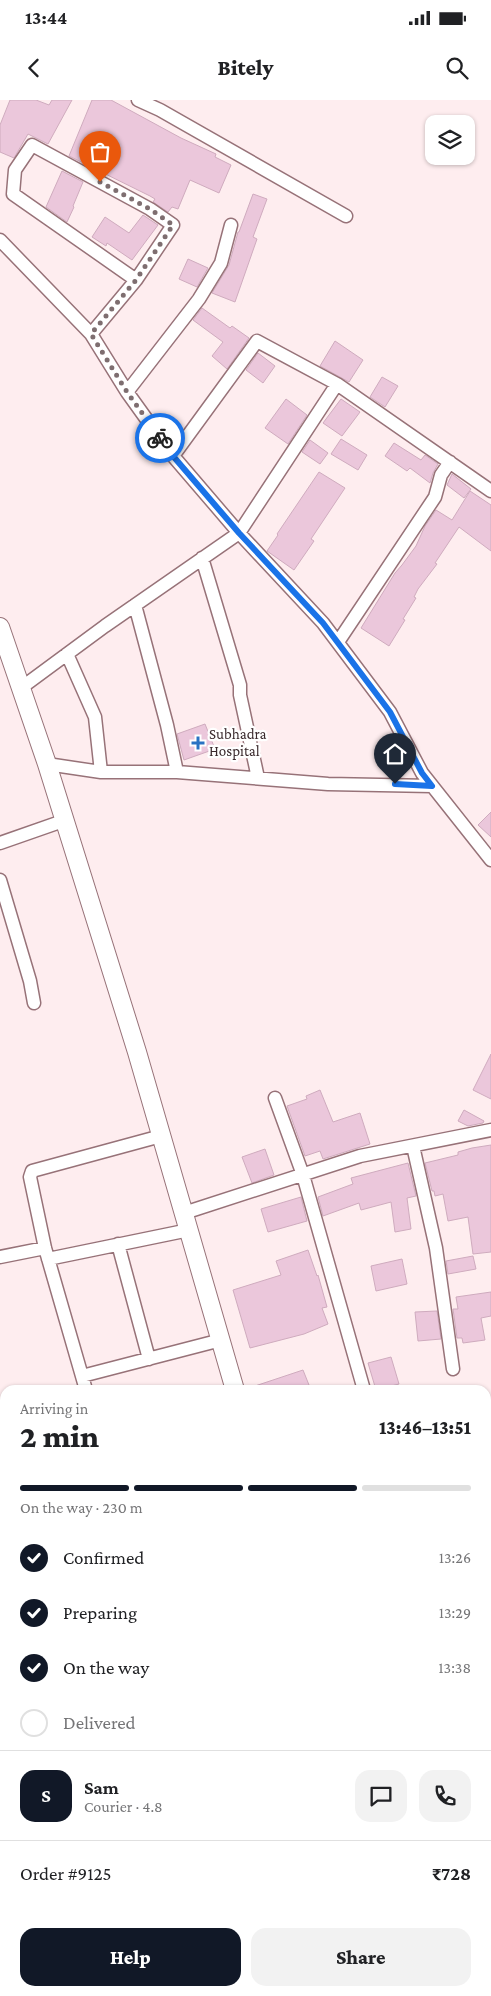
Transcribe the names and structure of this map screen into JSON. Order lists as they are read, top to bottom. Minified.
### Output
{"places":{"health":["Subhadra Hospital"]},"page":{"status":"13:44","header":"Bitely","heading":["2 min","Arriving in","13:46–13:51"],"panel":["Sam","Courier · 4.8","Order #9125","₹728"],"bar":"On the way · 230 m","list":[["Confirmed","13:26"],["Preparing","13:29"],["On the way","13:38"],"Delivered"],"round":"S","buttons":["Help","Share"]}}
